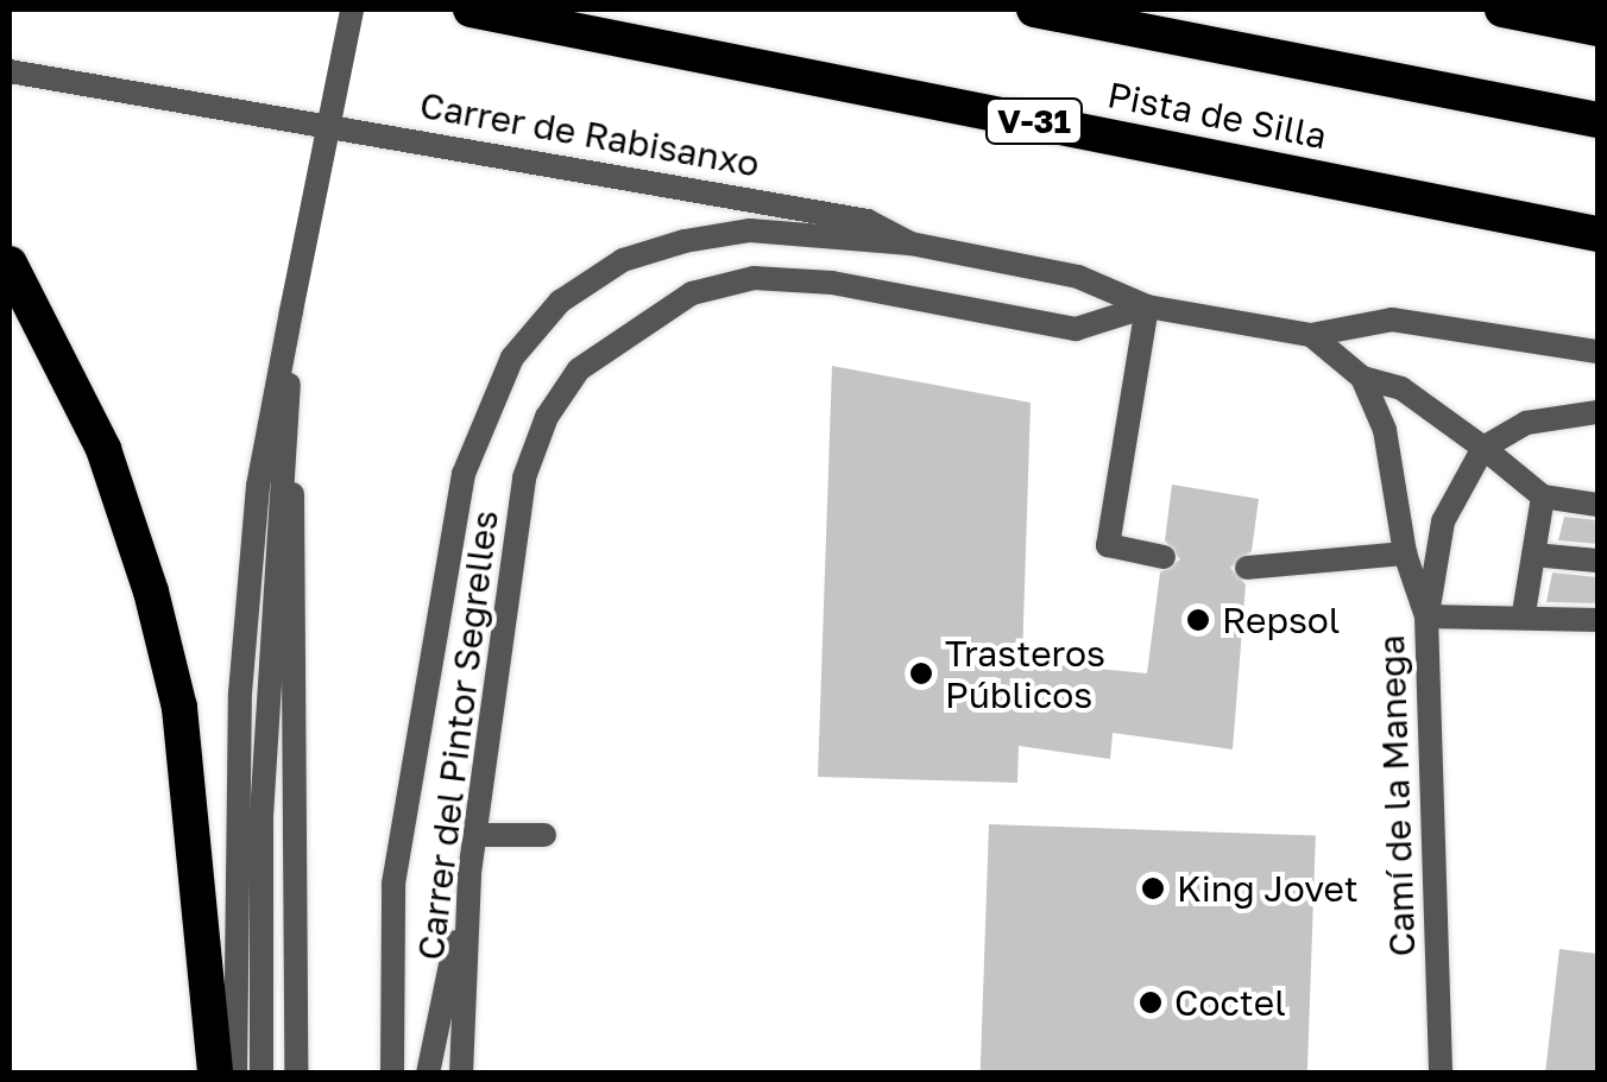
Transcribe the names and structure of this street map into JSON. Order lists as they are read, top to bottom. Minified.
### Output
{"streets":{"highway":["Pista de Silla","V-31"],"street":["Carrer de Rabisanxo","Carrer del Pintor Segrelles","Camí de la Manega"]},"crossings":[["Carrer de Rabisanxo","Carrer del Pintor Segrelles"],["Carrer de Rabisanxo","Camí de la Manega"]],"places":["Repsol","Trasteros Públicos","King Jovet","Coctel"]}
